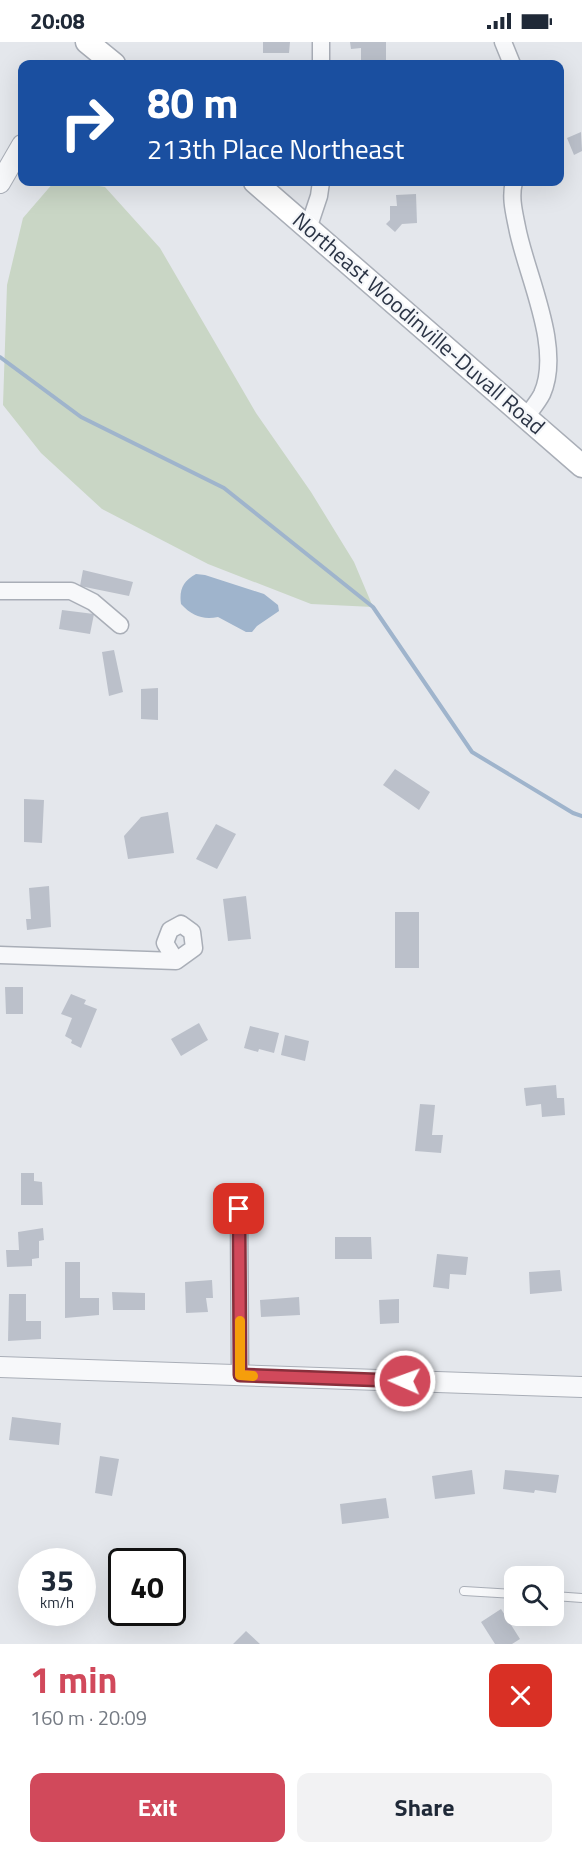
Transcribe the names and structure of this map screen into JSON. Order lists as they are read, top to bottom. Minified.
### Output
{"streets":{"main road":["Northeast Woodinville-Duvall Road"]},"page":{"status":"20:08","turn":["80 m","213th Place Northeast"],"speed":"35 km/h","limit":"40","heading":["1 min","160 m · 20:09"],"buttons":["Exit","Share"]}}
